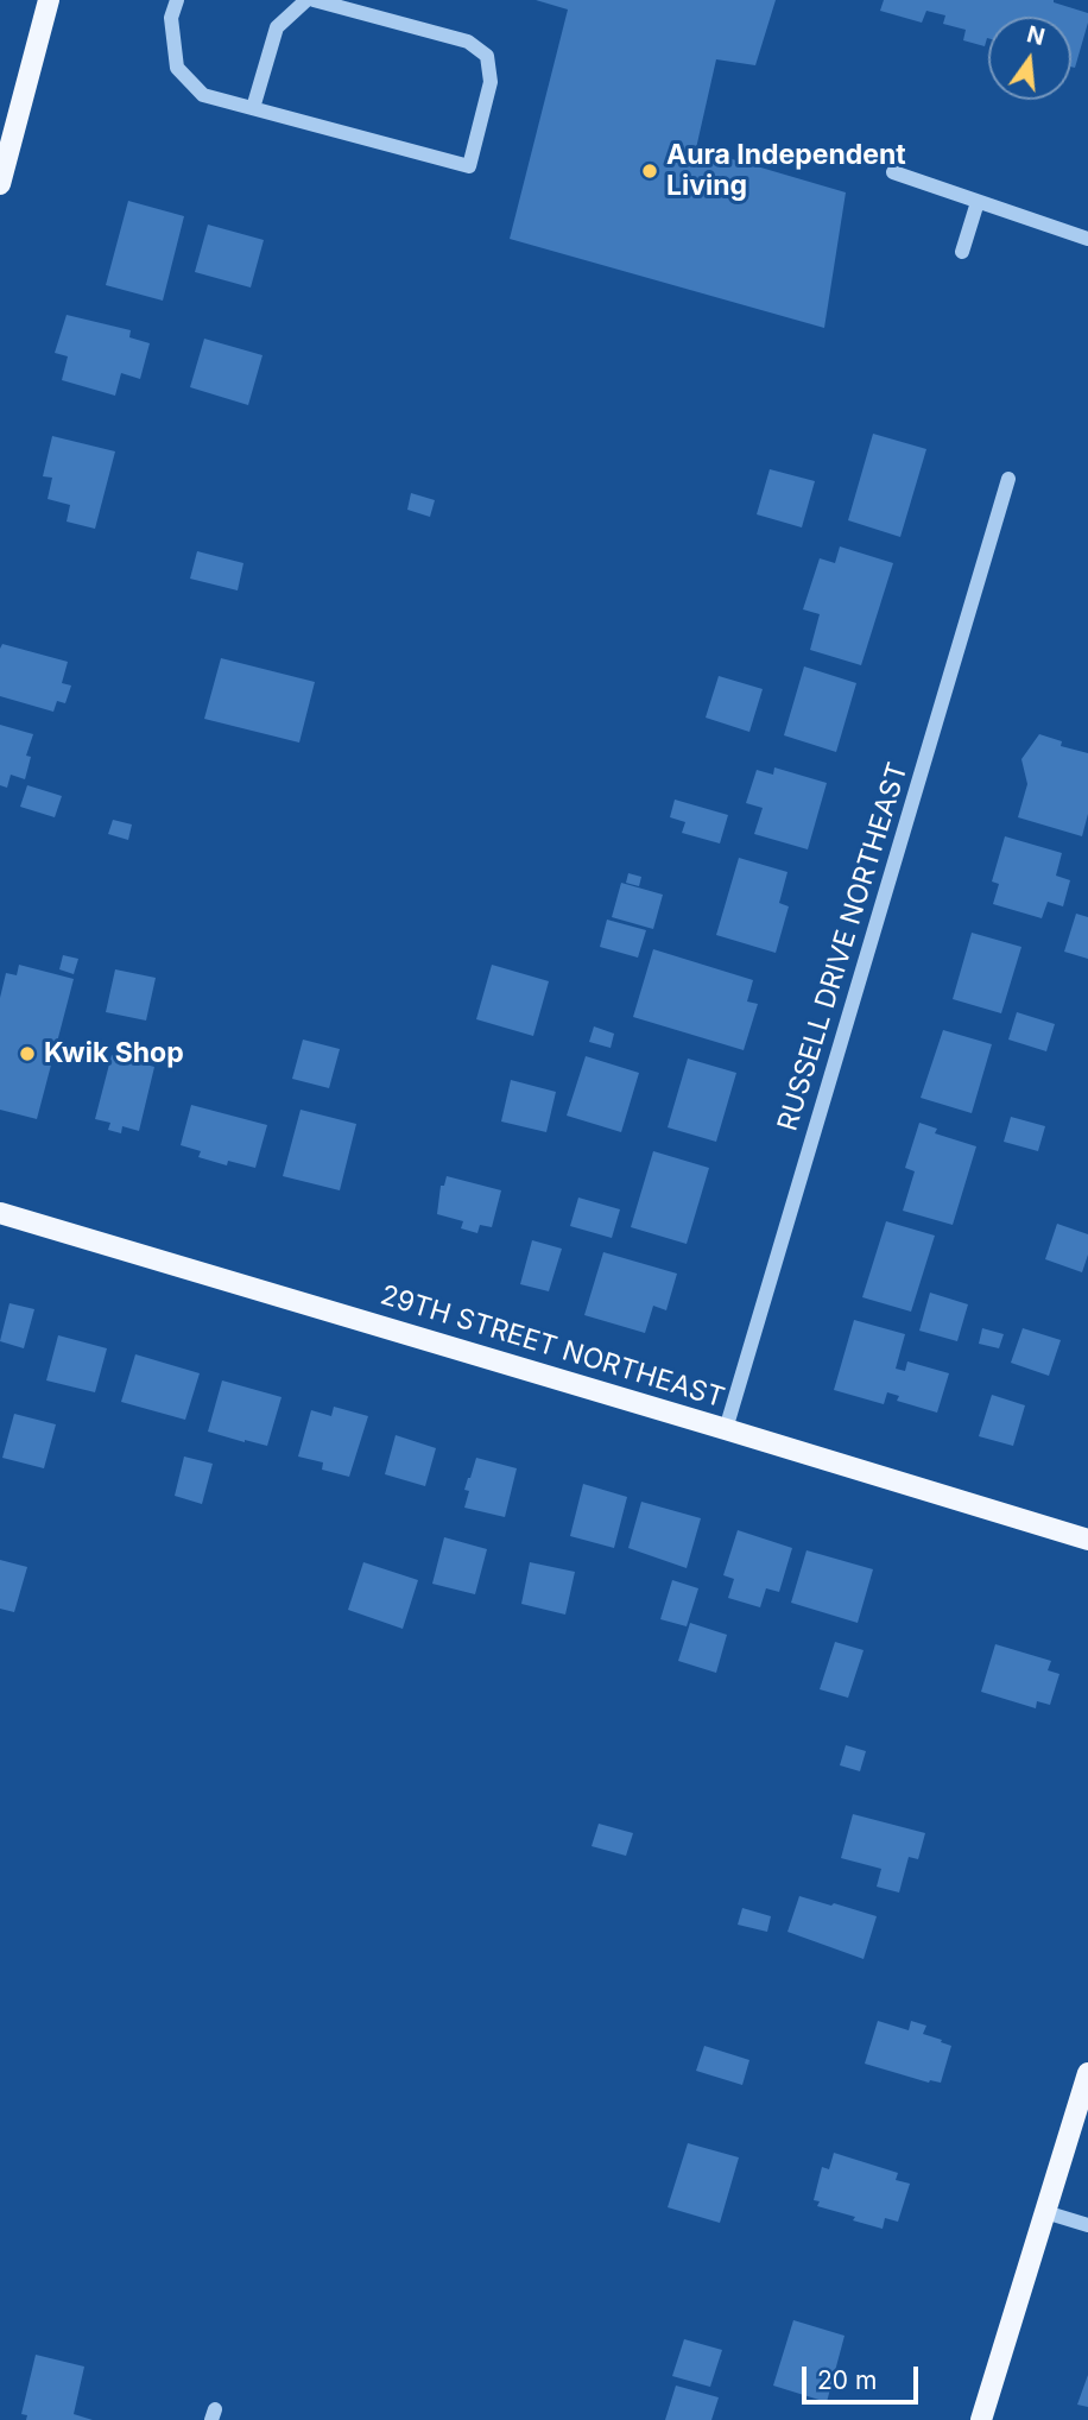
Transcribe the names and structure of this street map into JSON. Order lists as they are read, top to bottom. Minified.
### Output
{"streets":{"main road":["29TH STREET NORTHEAST"],"street":["RUSSELL DRIVE NORTHEAST"]},"crossings":[["RUSSELL DRIVE NORTHEAST","29TH STREET NORTHEAST"]],"places":["Aura Independent Living","Kwik Shop"],"scale_bar":"20 m","north":"top"}
